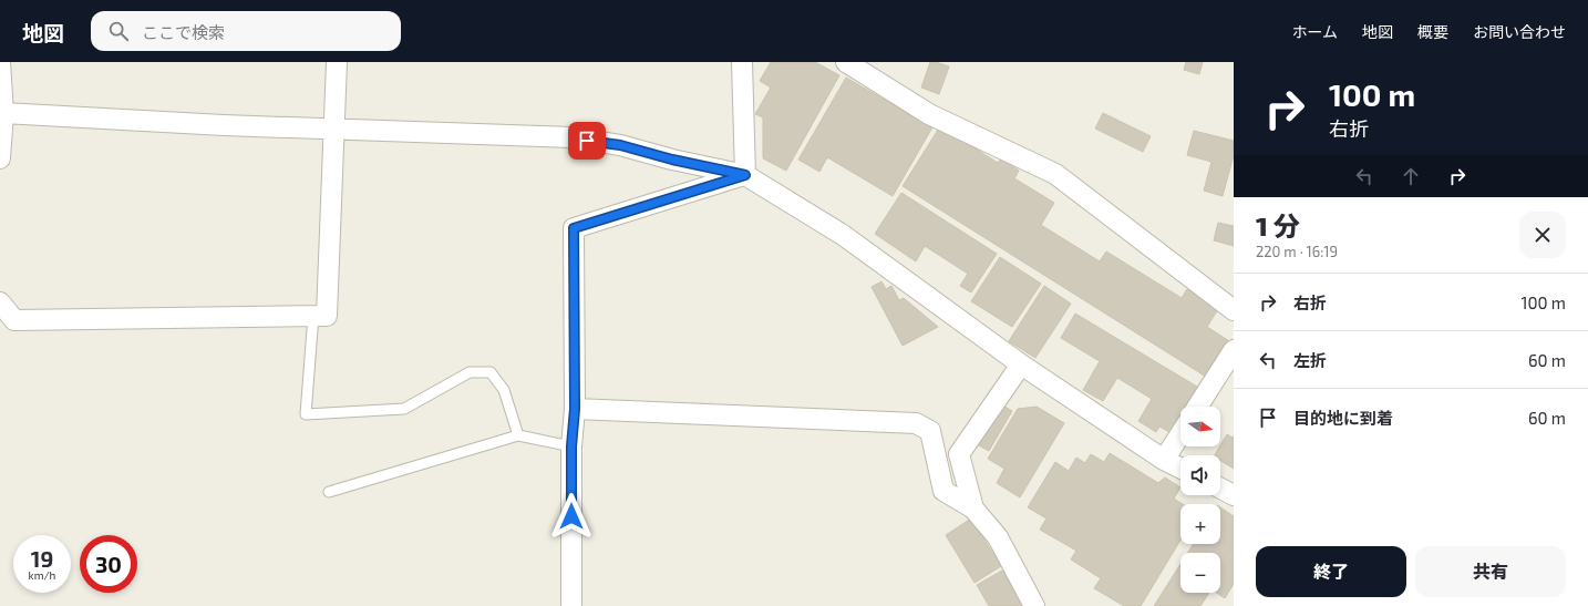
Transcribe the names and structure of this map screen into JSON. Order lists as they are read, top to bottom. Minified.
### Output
{"north":"right","page":{"header":"地図","search":"ここで検索","nav":["ホーム","地図","概要","お問い合わせ"],"turn":["100 m","右折"],"heading":["1 分","220 m · 16:19"],"list":[{"name":"右折","value":"100 m"},{"name":"左折","value":"60 m"},{"name":"目的地に到着","value":"60 m"}],"map_buttons":["+","−"],"speed":"19 km/h","limit":"30","buttons":["終了","共有"]}}
